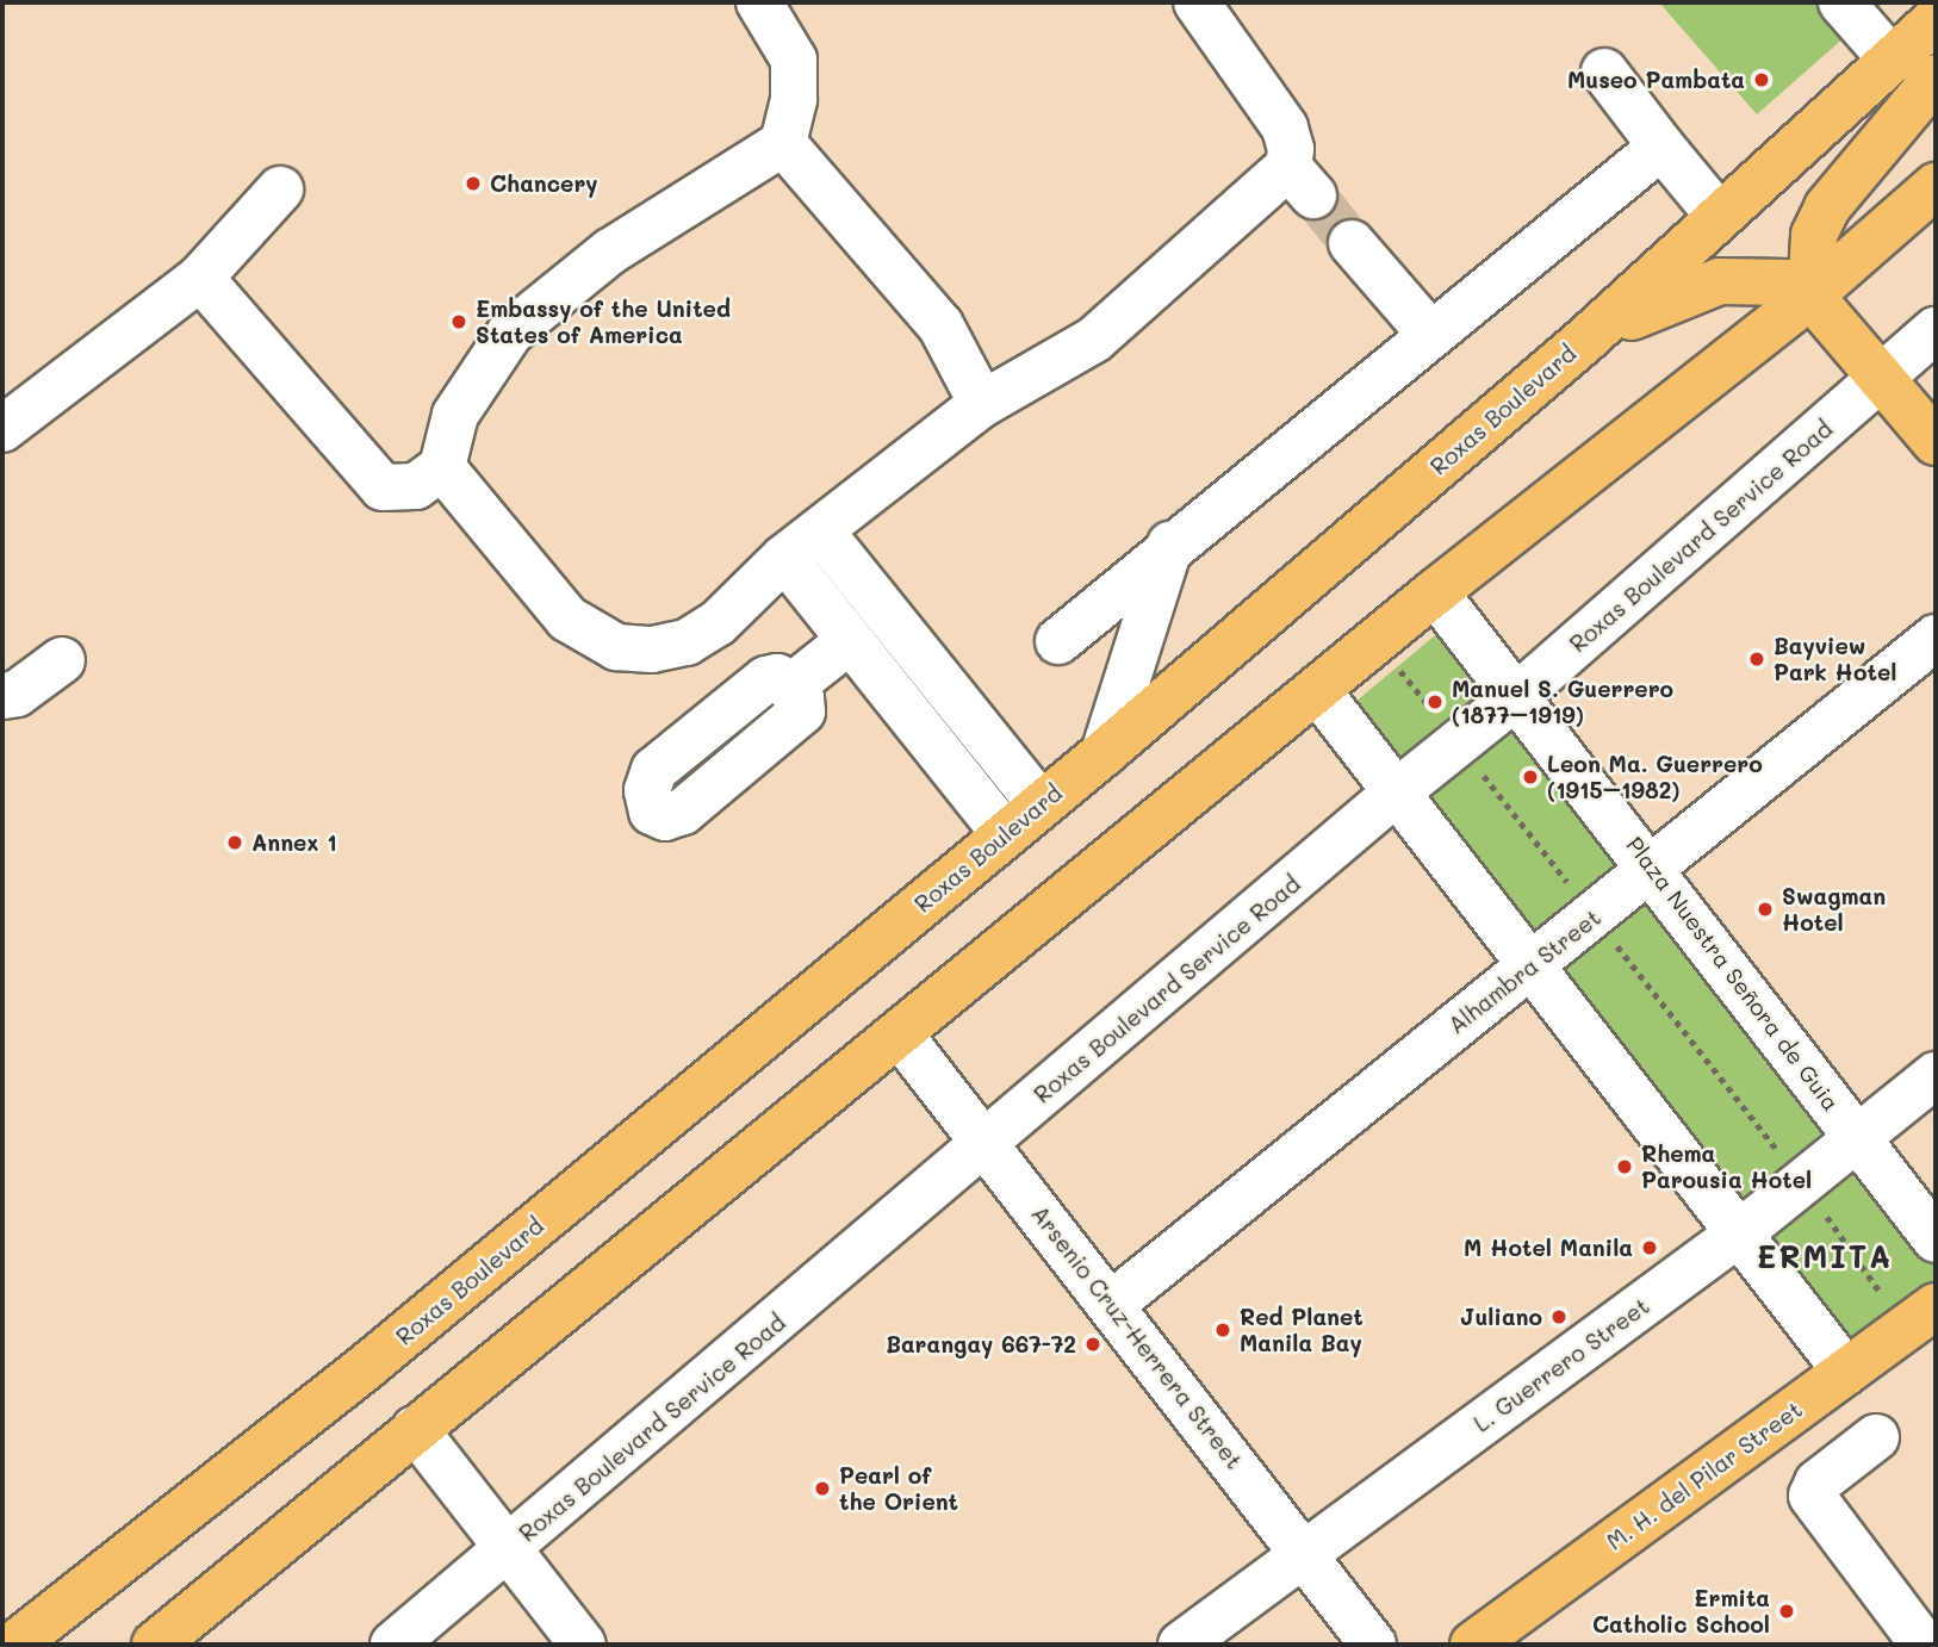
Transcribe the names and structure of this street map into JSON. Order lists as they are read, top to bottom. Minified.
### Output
{"streets":{"main road":["Roxas Boulevard","M. H. del Pilar Street"],"street":["Roxas Boulevard Service Road","Alhambra Street","Plaza Nuestra Señora de Guia","Arsenio Cruz-Herrera Street","L. Guerrero Street"]},"crossings":[["Roxas Boulevard Service Road","Plaza Nuestra Señora de Guia"],["Roxas Boulevard Service Road","Arsenio Cruz-Herrera Street"],["Alhambra Street","Plaza Nuestra Señora de Guia"],["Alhambra Street","Arsenio Cruz-Herrera Street"],["Plaza Nuestra Señora de Guia","L. Guerrero Street"],["Arsenio Cruz-Herrera Street","L. Guerrero Street"]],"districts":["ERMITA"],"places":["Museo Pambata","Chancery","Embassy of the United States of America","Bayview Park Hotel","Manuel S. Guerrero (1877–1919)","Leon Ma. Guerrero (1915–1982)","Annex 1","Swagman Hotel","Rhema Parousia Hotel","M Hotel Manila","Juliano","Red Planet Manila Bay","Barangay 667-72","Pearl of the Orient","Ermita Catholic School"]}
